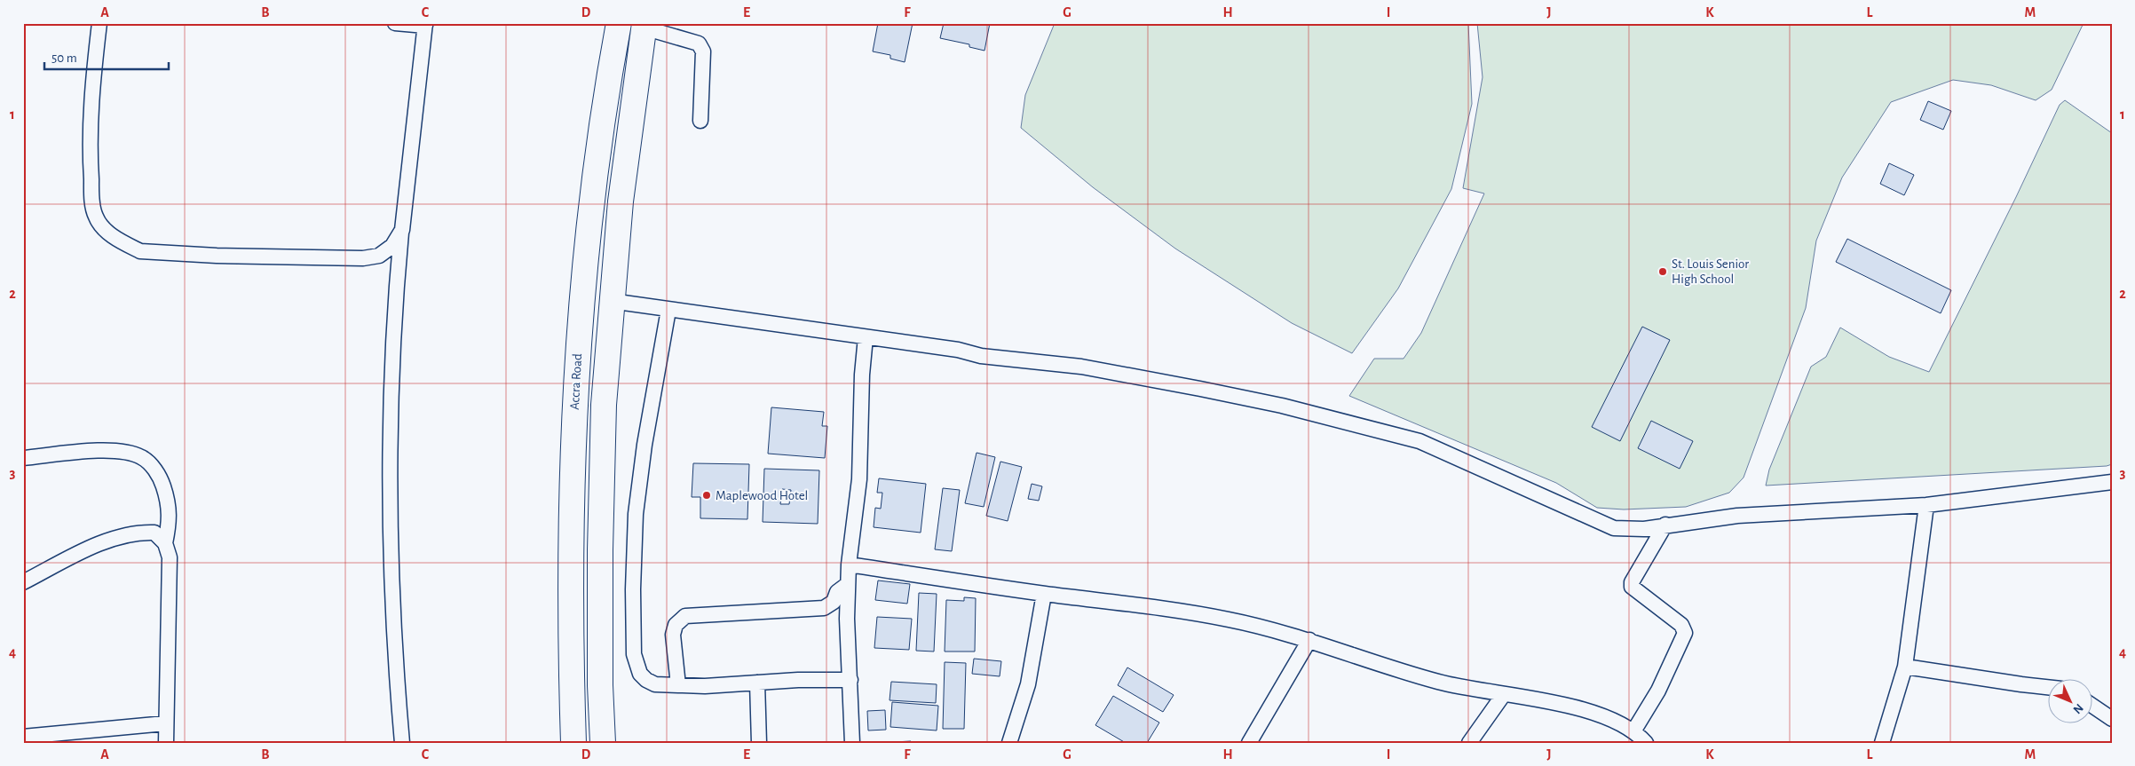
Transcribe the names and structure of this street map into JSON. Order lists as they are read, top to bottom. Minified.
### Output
{"streets":{"highway":["Accra Road"]},"places":["St. Louis Senior High School","Maplewood Hotel"],"scale_bar":"50 m","north":"bottom right","grid":{"columns":["A","B","C","D","E","F","G","H","I","J","K","L","M"],"rows":["1","2","3","4"]}}
